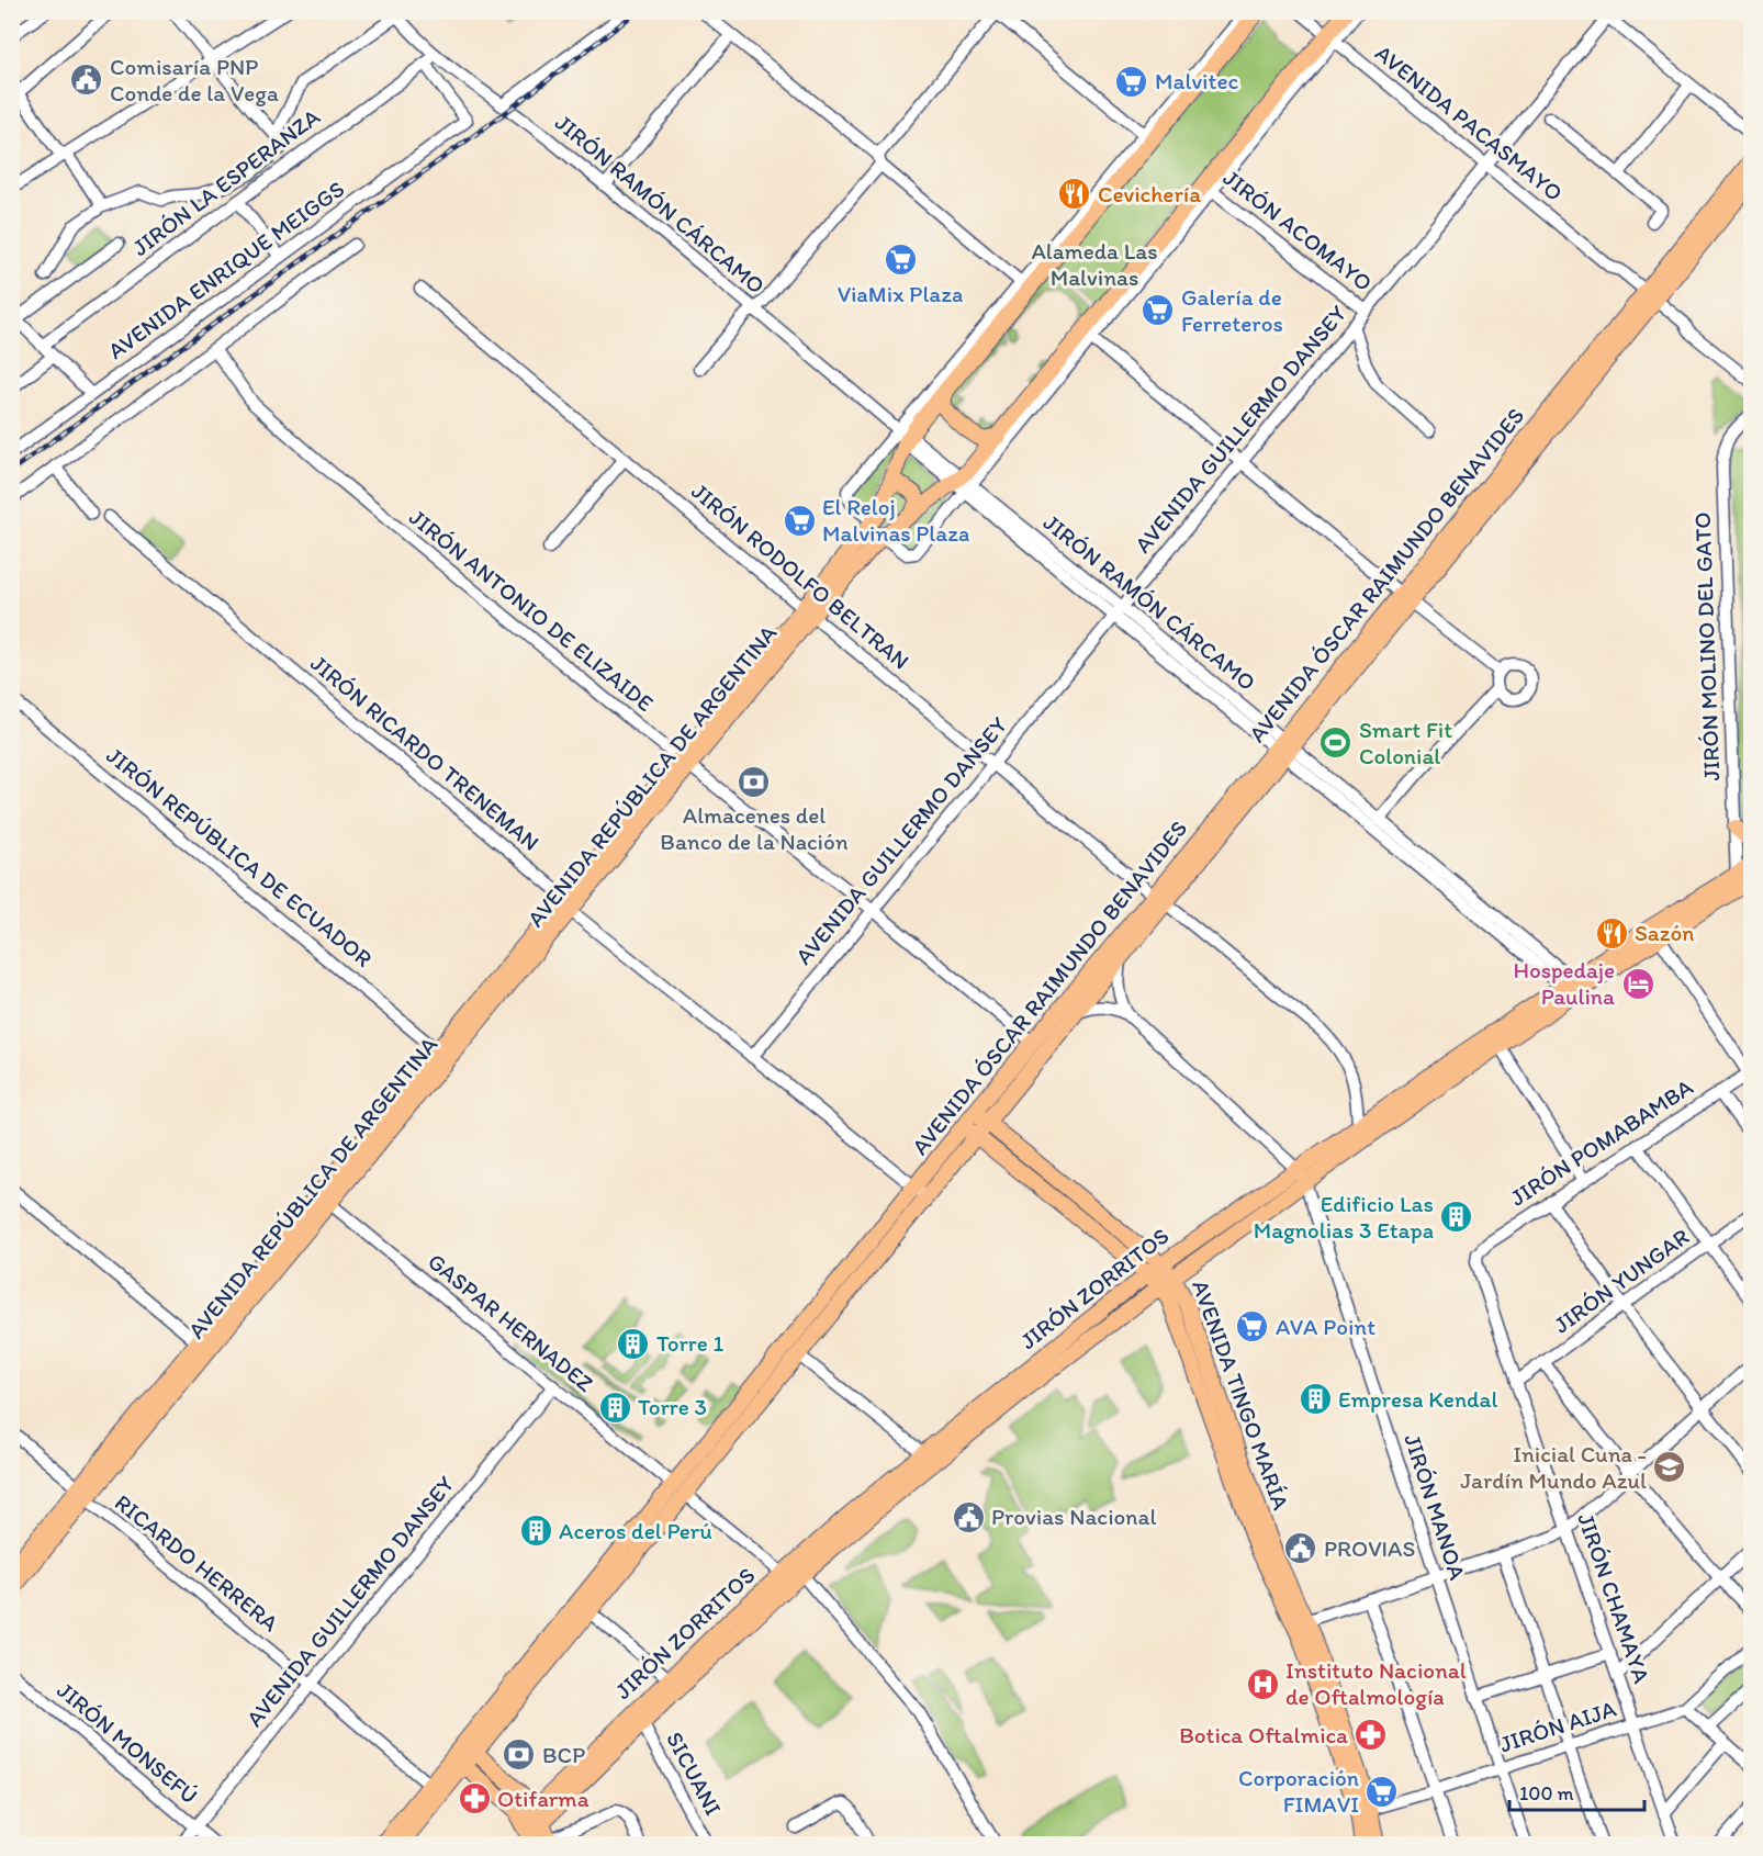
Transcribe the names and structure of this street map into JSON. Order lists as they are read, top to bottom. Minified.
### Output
{"streets":{"main road":["AVENIDA ÓSCAR RAIMUNDO BENAVIDES","AVENIDA REPÚBLICA DE ARGENTINA","JIRÓN ZORRITOS","AVENIDA TINGO MARÍA"],"street":["AVENIDA PACASMAYO","JIRÓN LA ESPERANZA","JIRÓN RAMÓN CÁRCAMO","JIRÓN ACOMAYO","AVENIDA ENRIQUE MEIGGS","AVENIDA GUILLERMO DANSEY","JIRÓN RODOLFO BELTRAN","JIRÓN ANTONIO DE ELIZAIDE","JIRÓN MOLINO DEL GATO","JIRÓN RICARDO TRENEMAN","JIRÓN REPÚBLICA DE ECUADOR","JIRÓN POMABAMBA","JIRÓN YUNGAR","GASPAR HERNADEZ","JIRÓN MANOA","RICARDO HERRERA","JIRÓN CHAMAYA","JIRÓN AIJA","JIRÓN MONSEFÚ","SICUANI"]},"crossings":[["AVENIDA PACASMAYO","AVENIDA GUILLERMO DANSEY"],["AVENIDA PACASMAYO","AVENIDA ÓSCAR RAIMUNDO BENAVIDES"],["AVENIDA PACASMAYO","AVENIDA REPÚBLICA DE ARGENTINA"],["JIRÓN LA ESPERANZA","JIRÓN RAMÓN CÁRCAMO"],["JIRÓN LA ESPERANZA","AVENIDA ENRIQUE MEIGGS"],["JIRÓN RAMÓN CÁRCAMO","AVENIDA GUILLERMO DANSEY"],["JIRÓN RAMÓN CÁRCAMO","AVENIDA ÓSCAR RAIMUNDO BENAVIDES"],["JIRÓN RAMÓN CÁRCAMO","AVENIDA REPÚBLICA DE ARGENTINA"],["JIRÓN RAMÓN CÁRCAMO","JIRÓN ZORRITOS"],["JIRÓN ACOMAYO","AVENIDA GUILLERMO DANSEY"],["JIRÓN ACOMAYO","AVENIDA REPÚBLICA DE ARGENTINA"],["AVENIDA GUILLERMO DANSEY","JIRÓN RODOLFO BELTRAN"],["AVENIDA GUILLERMO DANSEY","JIRÓN ANTONIO DE ELIZAIDE"],["AVENIDA GUILLERMO DANSEY","JIRÓN RICARDO TRENEMAN"],["AVENIDA GUILLERMO DANSEY","GASPAR HERNADEZ"],["AVENIDA GUILLERMO DANSEY","RICARDO HERRERA"],["AVENIDA GUILLERMO DANSEY","JIRÓN MONSEFÚ"],["AVENIDA ÓSCAR RAIMUNDO BENAVIDES","JIRÓN RODOLFO BELTRAN"],["AVENIDA ÓSCAR RAIMUNDO BENAVIDES","JIRÓN ANTONIO DE ELIZAIDE"],["AVENIDA ÓSCAR RAIMUNDO BENAVIDES","JIRÓN RICARDO TRENEMAN"],["AVENIDA ÓSCAR RAIMUNDO BENAVIDES","GASPAR HERNADEZ"],["AVENIDA ÓSCAR RAIMUNDO BENAVIDES","AVENIDA TINGO MARÍA"],["AVENIDA ÓSCAR RAIMUNDO BENAVIDES","RICARDO HERRERA"],["JIRÓN RODOLFO BELTRAN","AVENIDA REPÚBLICA DE ARGENTINA"],["JIRÓN RODOLFO BELTRAN","JIRÓN ZORRITOS"],["JIRÓN ANTONIO DE ELIZAIDE","AVENIDA REPÚBLICA DE ARGENTINA"],["JIRÓN MOLINO DEL GATO","JIRÓN ZORRITOS"],["JIRÓN RICARDO TRENEMAN","AVENIDA REPÚBLICA DE ARGENTINA"],["AVENIDA REPÚBLICA DE ARGENTINA","JIRÓN REPÚBLICA DE ECUADOR"],["AVENIDA REPÚBLICA DE ARGENTINA","GASPAR HERNADEZ"],["AVENIDA REPÚBLICA DE ARGENTINA","RICARDO HERRERA"],["JIRÓN POMABAMBA","JIRÓN CHAMAYA"],["JIRÓN YUNGAR","JIRÓN CHAMAYA"],["JIRÓN ZORRITOS","GASPAR HERNADEZ"],["JIRÓN ZORRITOS","AVENIDA TINGO MARÍA"],["JIRÓN ZORRITOS","JIRÓN MANOA"],["JIRÓN ZORRITOS","SICUANI"],["AVENIDA TINGO MARÍA","JIRÓN AIJA"],["JIRÓN MANOA","JIRÓN AIJA"],["JIRÓN CHAMAYA","JIRÓN AIJA"]],"parks":["Alameda Las Malvinas"],"places":{"public building":["Comisaría PNP Conde de la Vega","Provias Nacional","PROVIAS"],"supermarket":["Malvitec","ViaMix Plaza","Galería de Ferreteros","El Reloj Malvinas Plaza","AVA Point","Corporación FIMAVI"],"restaurant":["Cevichería","Sazón"],"sports":["Smart Fit Colonial"],"bank":["Almacenes del Banco de la Nación","BCP"],"hotel":["Hospedaje Paulina"],"building":["Edificio Las Magnolias 3 Etapa","Torre 1","Empresa Kendal","Torre 3","Aceros del Perú"],"school or university":["Inicial Cuna - Jardín Mundo Azul"],"hospital":["Instituto Nacional de Oftalmología"],"pharmacy":["Botica Oftalmica","Otifarma"]},"scale_bar":"100 m"}
